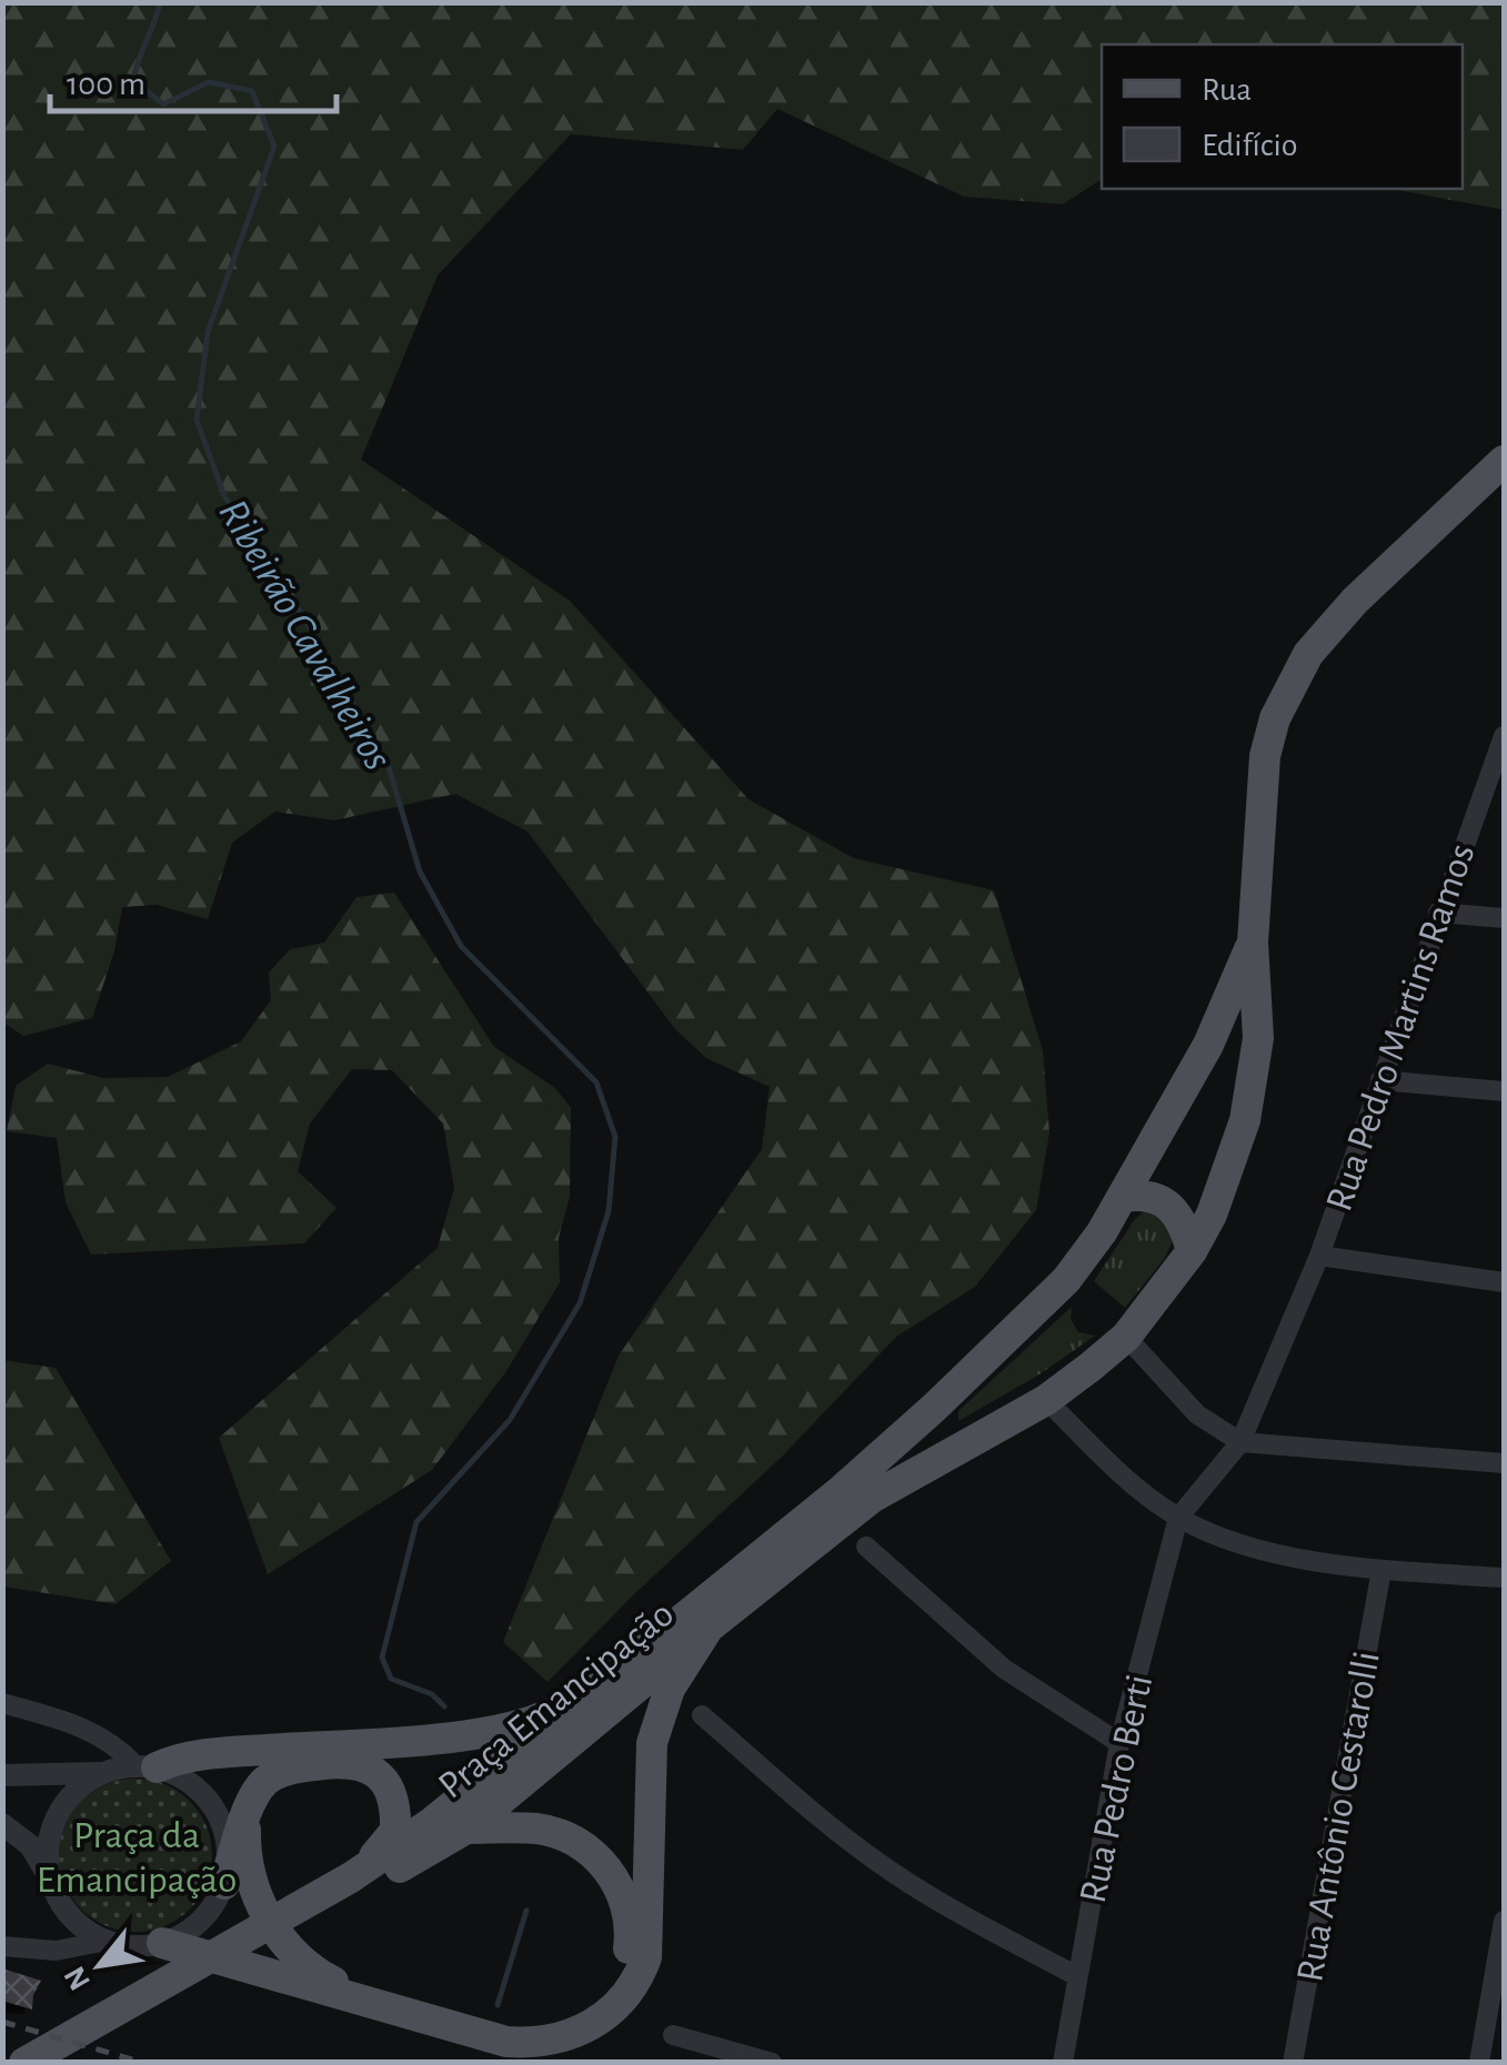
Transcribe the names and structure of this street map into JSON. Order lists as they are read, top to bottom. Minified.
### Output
{"streets":{"main road":["Praça Emancipação"],"street":["Rua Pedro Martins Ramos","Rua Pedro Berti","Rua Antônio Cestarolli"]},"crossings":[["Rua Pedro Martins Ramos","Rua Pedro Berti"]],"water":["Ribeirão Cavalheiros"],"parks":["Praça da Emancipação"],"legend":["Rua","Edifício"],"scale_bar":"100 m","north":"bottom left"}
